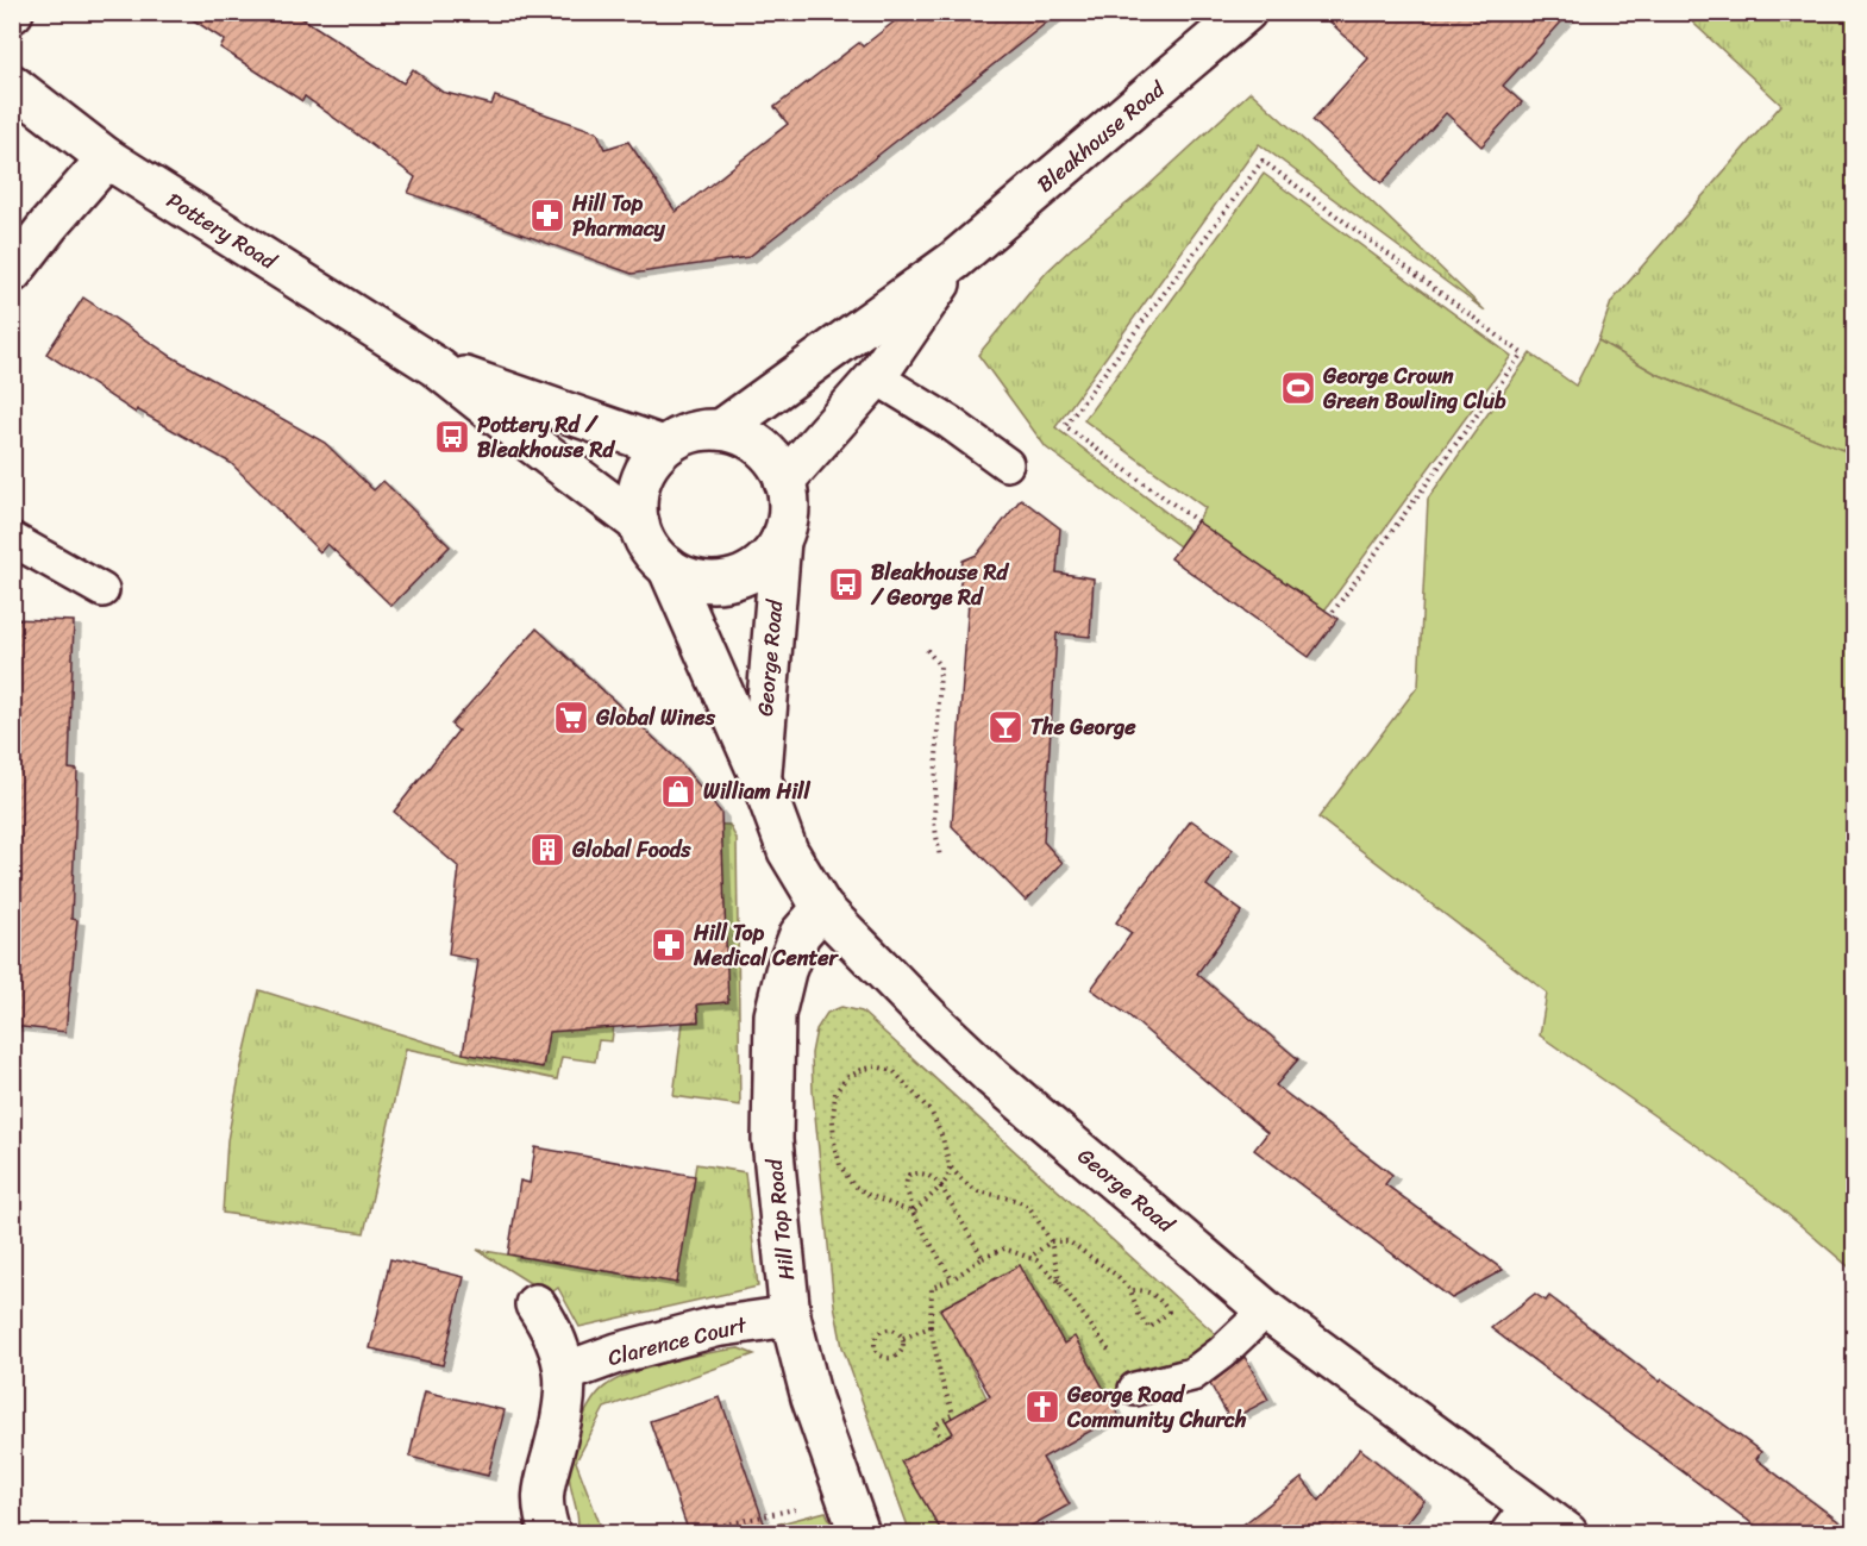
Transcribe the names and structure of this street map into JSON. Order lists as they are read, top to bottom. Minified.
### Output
{"streets":{"street":["Bleakhouse Road","Pottery Road","George Road","Hill Top Road","Clarence Court"]},"crossings":[["Bleakhouse Road","Pottery Road"],["Bleakhouse Road","George Road"],["Pottery Road","George Road"],["George Road","Hill Top Road"],["Hill Top Road","Clarence Court"]],"places":{"pharmacy":["Hill Top Pharmacy","Hill Top Medical Center"],"sports":["George Crown Green Bowling Club"],"bus stop":["Pottery Rd / Bleakhouse Rd","Bleakhouse Rd / George Rd"],"supermarket":["Global Wines"],"bar":["The George"],"shop":["William Hill"],"building":["Global Foods"],"church":["George Road Community Church"]}}
